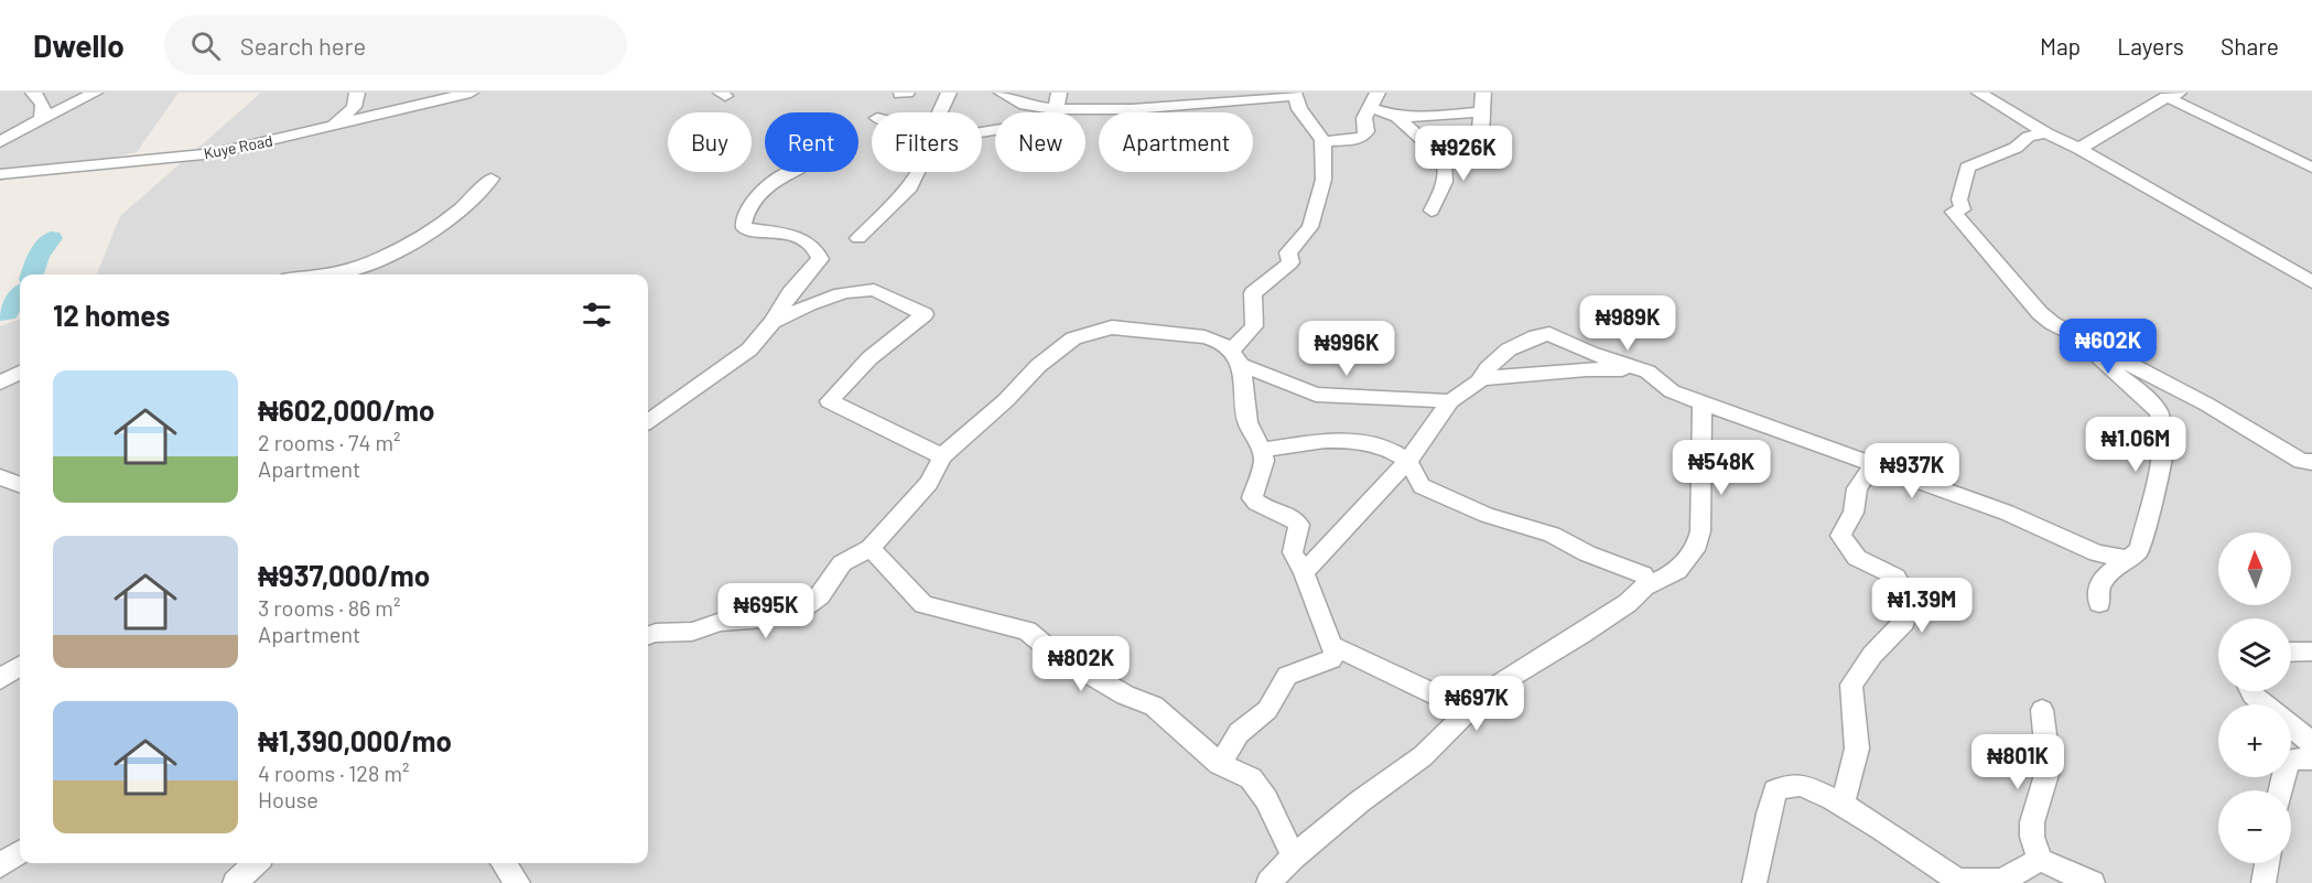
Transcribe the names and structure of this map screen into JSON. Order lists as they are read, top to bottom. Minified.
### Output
{"streets":{"street":["Kuye Road"]},"north":"top","page":{"header":"Dwello","search":"Search here","nav":["Map","Layers","Share"],"chip":["Buy","Rent","Filters","New","Apartment"],"price":["₦926K","₦989K","₦602K","₦996K","₦1.06M","₦548K","₦937K","₦1.39M","₦695K","₦802K","₦697K","₦801K"],"heading":"12 homes","list":[{"name":"₦602,000/mo","note":"2 rooms · 74 m² · Apartment"},{"name":"₦937,000/mo","note":"3 rooms · 86 m² · Apartment"},{"name":"₦1,390,000/mo","note":"4 rooms · 128 m² · House"}],"map_buttons":["+","−"]}}
